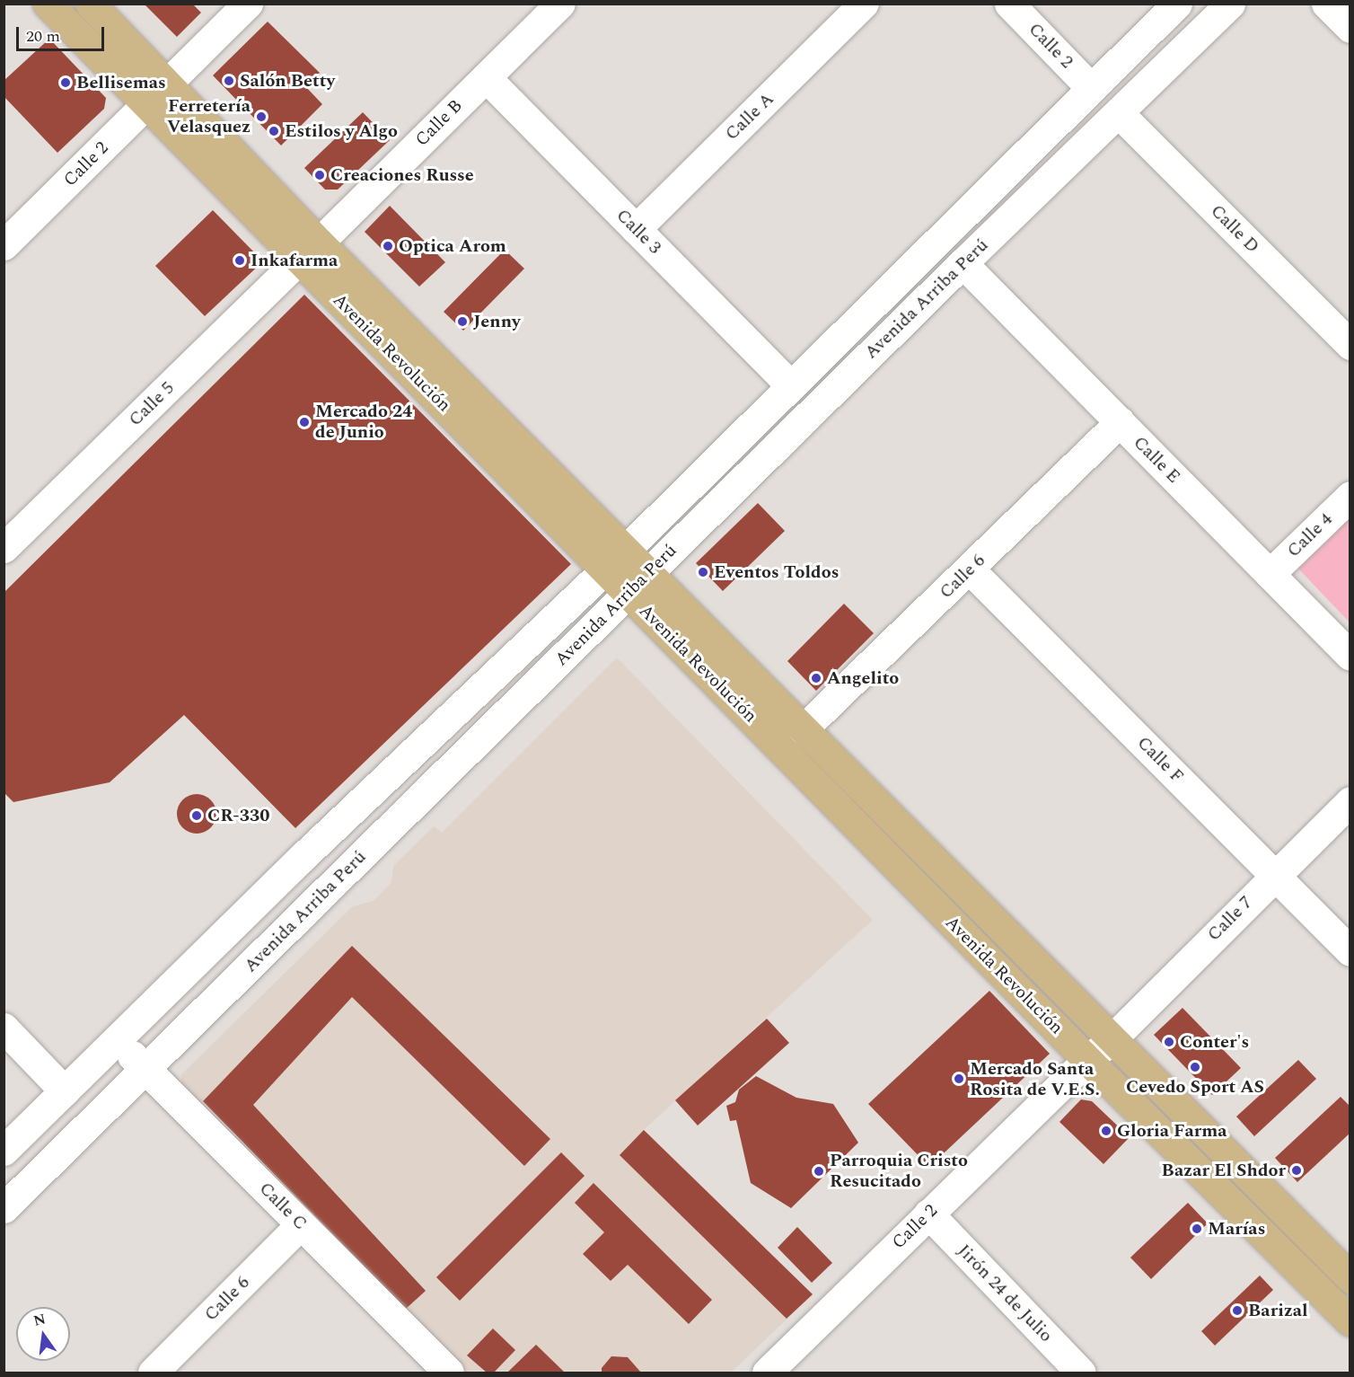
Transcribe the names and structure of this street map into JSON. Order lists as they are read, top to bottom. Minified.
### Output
{"streets":{"main road":["Avenida Revolución"],"street":["Calle 2","Calle A","Calle B","Calle D","Calle 3","Avenida Arriba Perú","Calle 5","Calle E","Calle 4","Calle 6","Calle F","Calle 7","Calle C","Jirón 24 de Julio"]},"crossings":[["Calle 2","Avenida Arriba Perú"],["Calle 2","Avenida Revolución"],["Calle 2","Calle 7"],["Calle 2","Jirón 24 de Julio"],["Calle A","Calle 3"],["Calle B","Calle 3"],["Calle B","Avenida Revolución"],["Calle B","Calle 5"],["Calle D","Avenida Arriba Perú"],["Calle 3","Avenida Arriba Perú"],["Avenida Arriba Perú","Avenida Revolución"],["Avenida Arriba Perú","Calle E"],["Avenida Arriba Perú","Calle C"],["Avenida Revolución","Calle 5"],["Avenida Revolución","Calle 6"],["Avenida Revolución","Calle 7"],["Calle E","Calle 4"],["Calle E","Calle 6"],["Calle 6","Calle F"],["Calle 6","Calle C"],["Calle F","Calle 7"]],"places":["Salón Betty","Bellisemas","Ferretería Velasquez","Estilos y Algo","Creaciones Russe","Optica Arom","Inkafarma","Jenny","Mercado 24 de Junio","Eventos Toldos","Angelito","CR-330","Conter's","Cevedo Sport AS","Mercado Santa Rosita de V.E.S.","Gloria Farma","Bazar El Shdor","Parroquia Cristo Resucitado","Marías","Barizal"],"scale_bar":"20 m","north":"top"}
